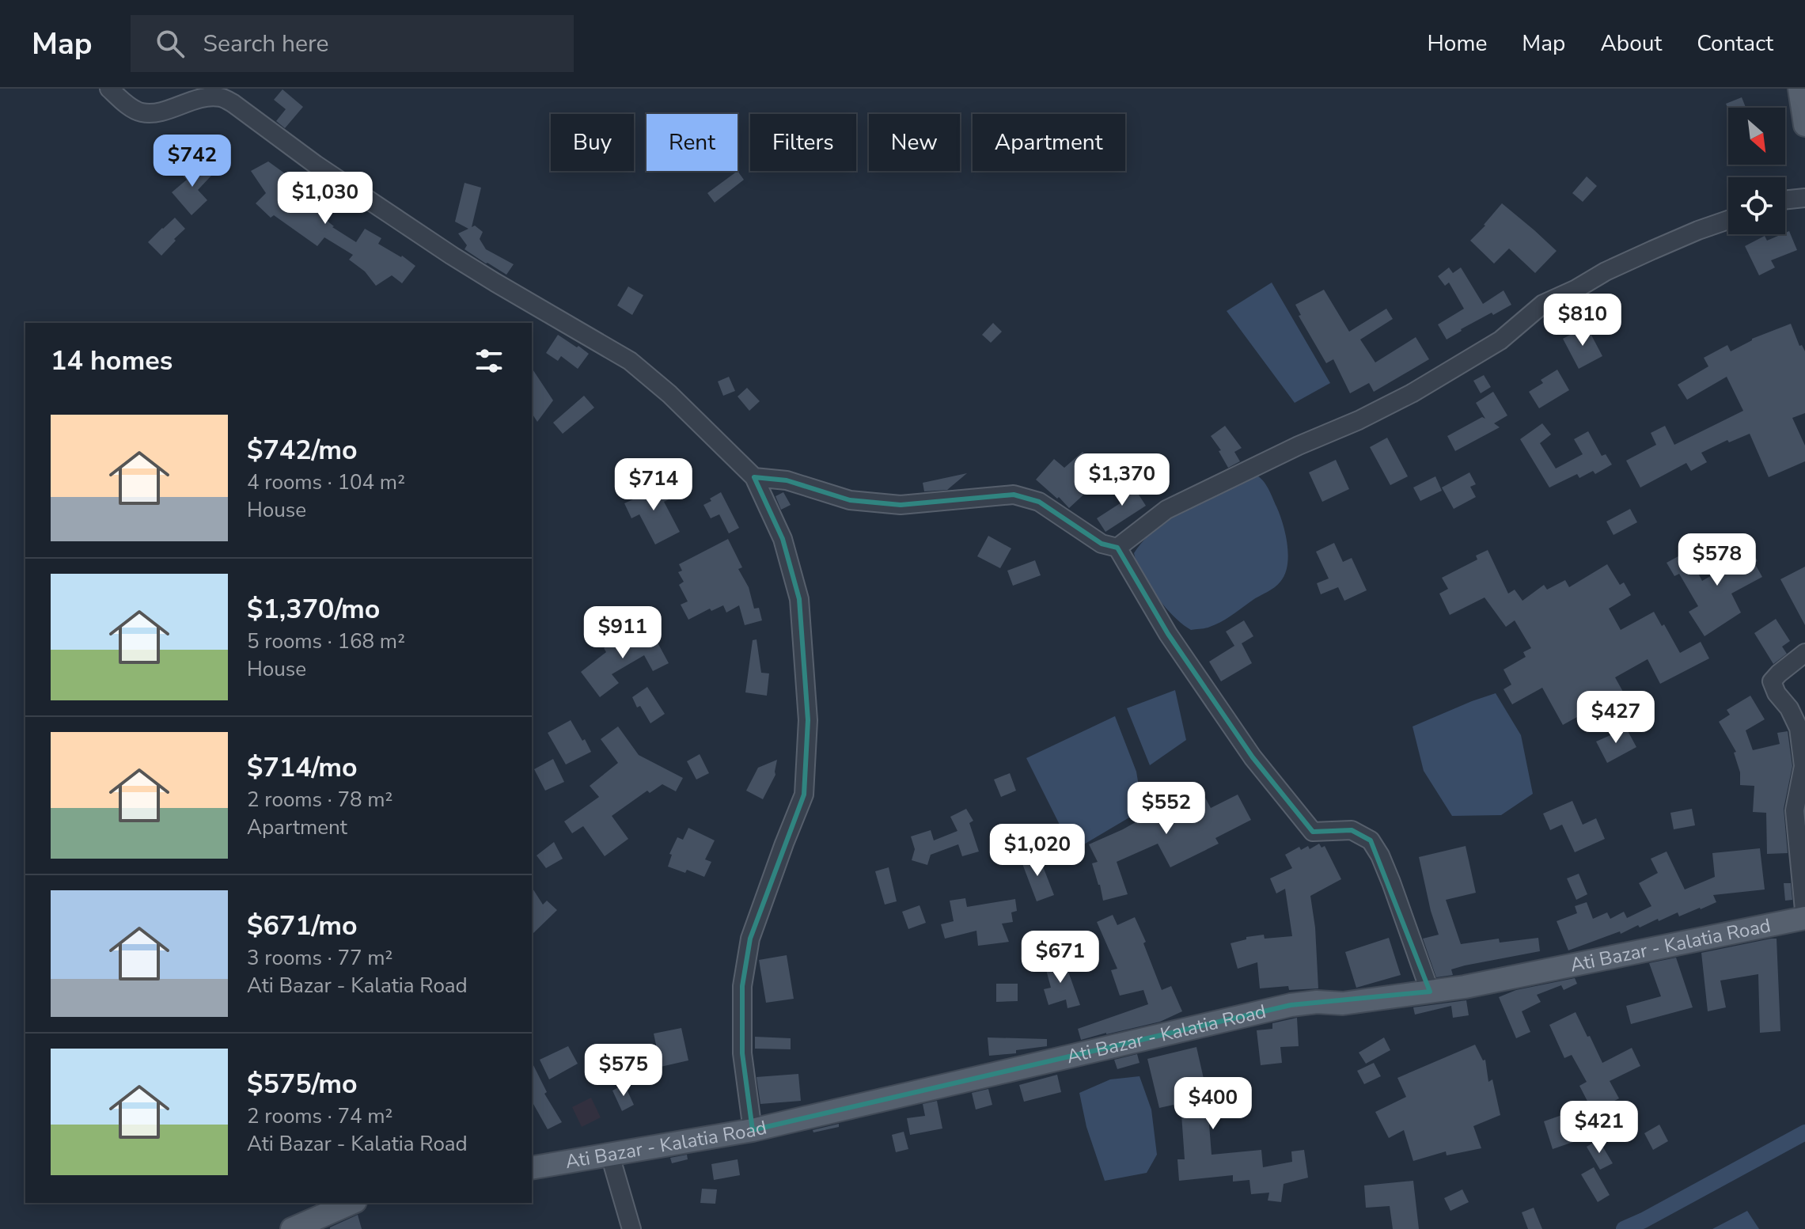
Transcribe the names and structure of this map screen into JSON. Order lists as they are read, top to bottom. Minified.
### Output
{"streets":{"main road":["Ati Bazar - Kalatia Road"]},"north":"bottom right","page":{"header":"Map","search":"Search here","nav":["Home","Map","About","Contact"],"chip":["Buy","Rent","Filters","New","Apartment"],"price":["$742","$1,030","$810","$1,370","$714","$578","$911","$427","$552","$1,020","$671","$575","$400","$421"],"heading":"14 homes","list":[{"name":"$742/mo","note":"4 rooms · 104 m² · House"},{"name":"$1,370/mo","note":"5 rooms · 168 m² · House"},{"name":"$714/mo","note":"2 rooms · 78 m² · Apartment"},{"name":"$671/mo","note":"3 rooms · 77 m² · Ati Bazar - Kalatia Road"},{"name":"$575/mo","note":"2 rooms · 74 m² · Ati Bazar - Kalatia Road"}]}}
